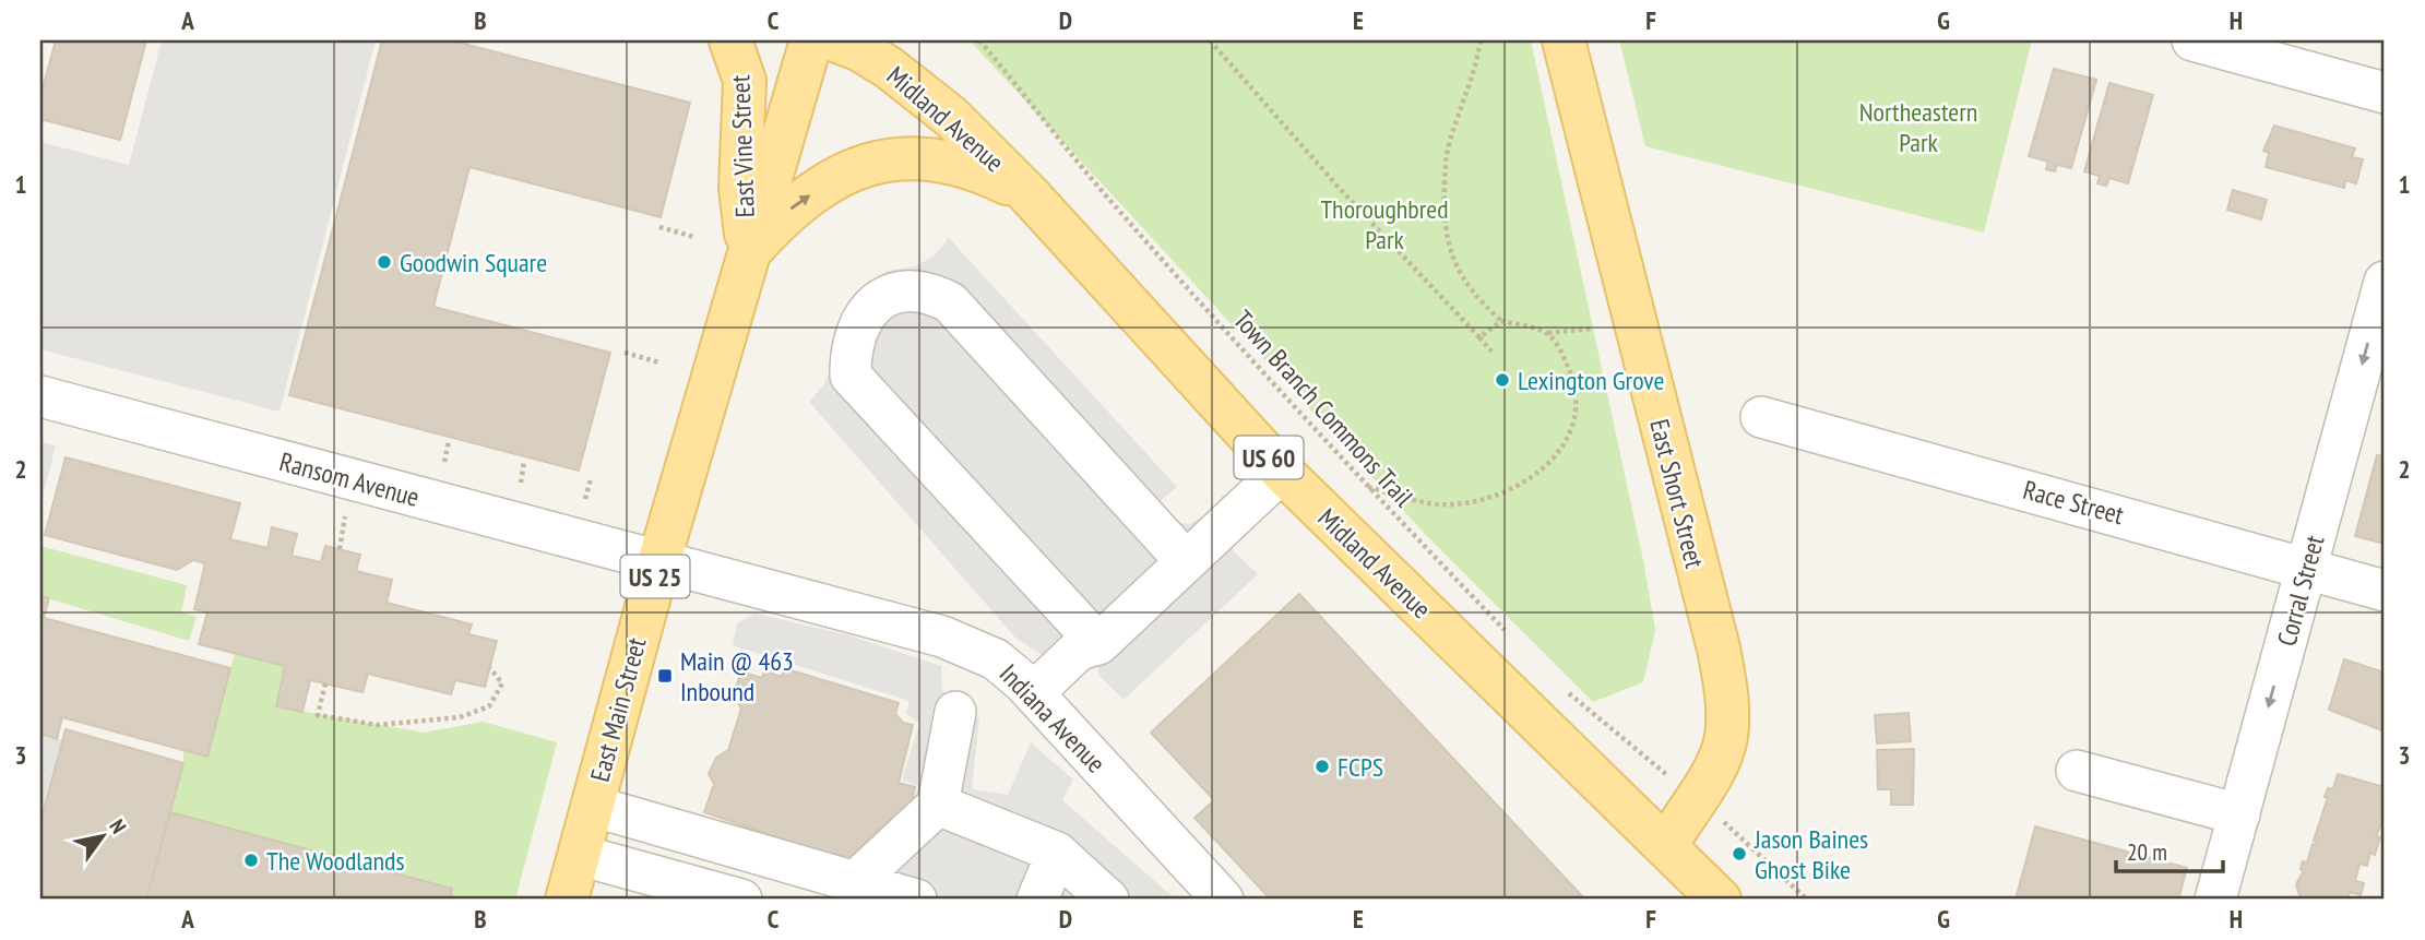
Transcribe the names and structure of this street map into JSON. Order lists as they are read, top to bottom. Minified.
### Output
{"streets":{"main road":["Midland Avenue","East Vine Street","US 60","East Short Street","US 25","East Main Street"],"street":["Ransom Avenue","Race Street","Corral Street","Indiana Avenue"],"path":["Town Branch Commons Trail"]},"crossings":[["Midland Avenue","East Short Street"],["Midland Avenue","East Main Street"],["East Vine Street","East Main Street"],["Ransom Avenue","East Main Street"],["Ransom Avenue","Indiana Avenue"],["Race Street","Corral Street"],["East Main Street","Indiana Avenue"]],"one_way":["Corral Street"],"parks":["Northeastern Park","Thoroughbred Park"],"places":{"other":["Goodwin Square","Lexington Grove","FCPS","Jason Baines Ghost Bike","The Woodlands"],"transit":["Main @ 463 Inbound"]},"scale_bar":"20 m","north":"top right","grid":{"columns":["A","B","C","D","E","F","G","H"],"rows":["1","2","3"]}}
